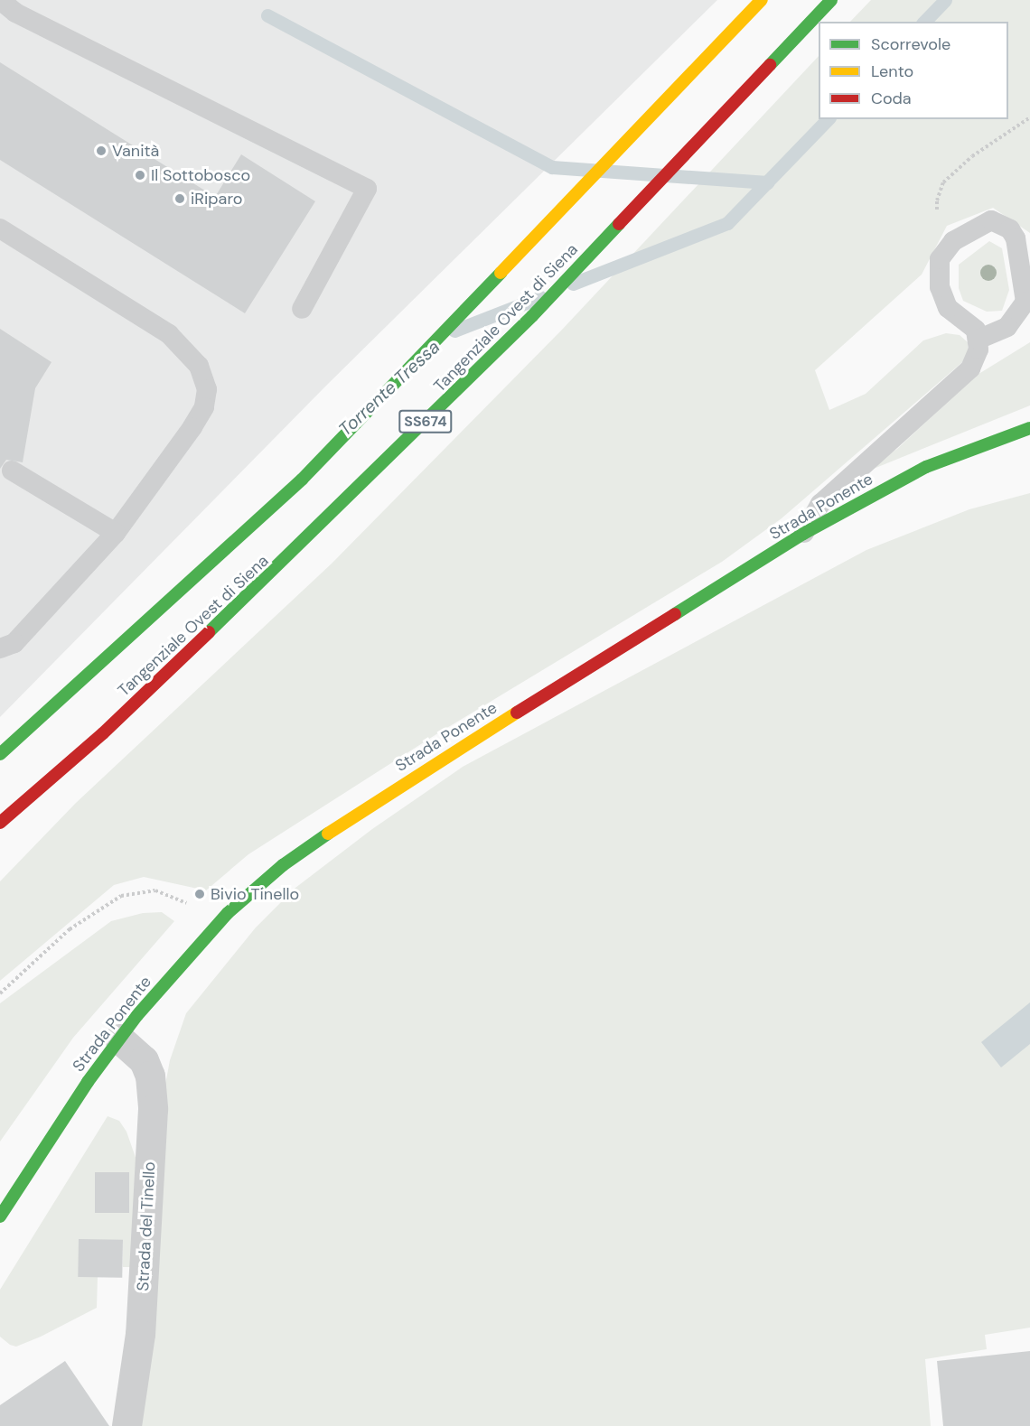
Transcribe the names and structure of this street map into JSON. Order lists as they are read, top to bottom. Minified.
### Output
{"streets":{"main road":["Tangenziale Ovest di Siena","SS674","Strada Ponente"],"street":["Strada del Tinello"]},"crossings":[["Strada Ponente","Strada del Tinello"]],"water":["Torrente Tressa"],"places":["Vanità","Il Sottobosco","iRiparo","Bivio Tinello"],"legend":["Scorrevole","Lento","Coda"]}
